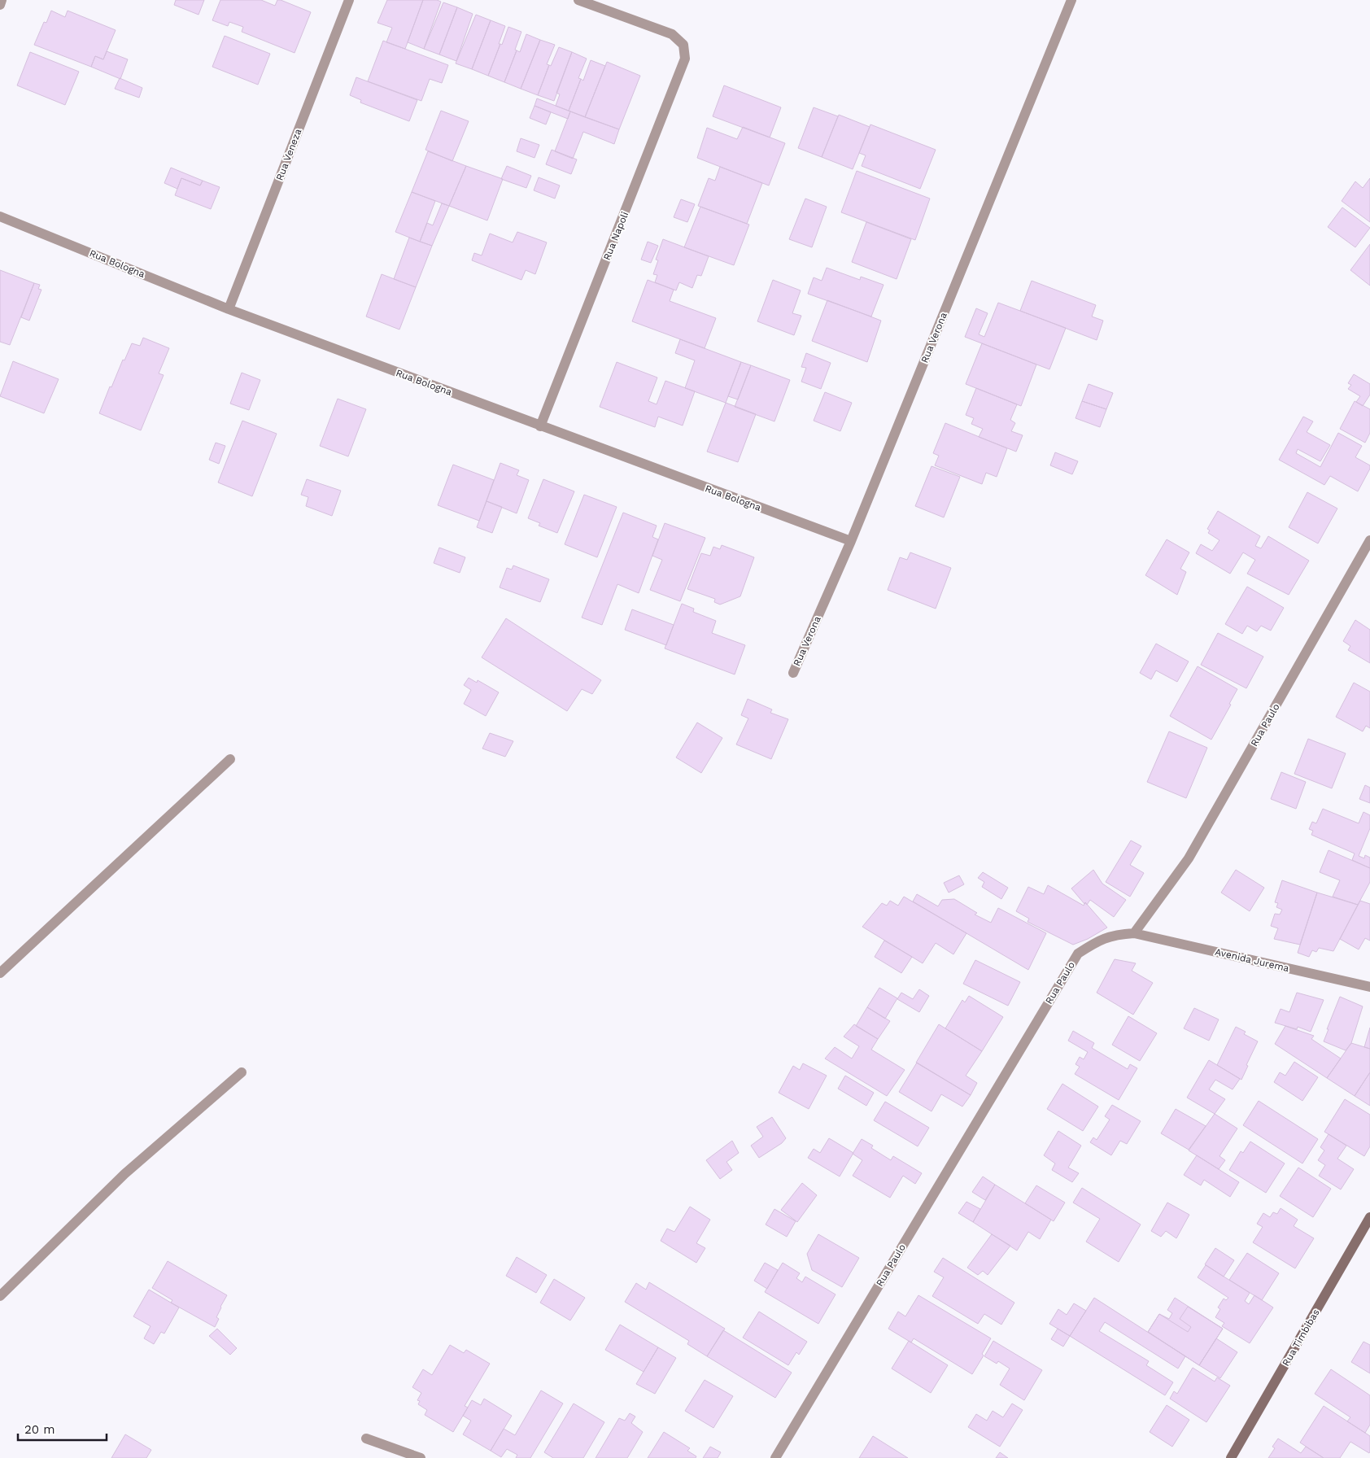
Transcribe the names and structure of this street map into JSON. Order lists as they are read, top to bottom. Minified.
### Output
{"streets":{"main road":["Rua Timbibas"],"street":["Rua Veneza","Rua Napoli","Rua Bologna","Rua Verona","Rua Paulo","Avenida Jurema"]},"crossings":[["Rua Veneza","Rua Bologna"],["Rua Napoli","Rua Bologna"],["Rua Bologna","Rua Verona"],["Rua Paulo","Avenida Jurema"]],"scale_bar":"20 m"}
